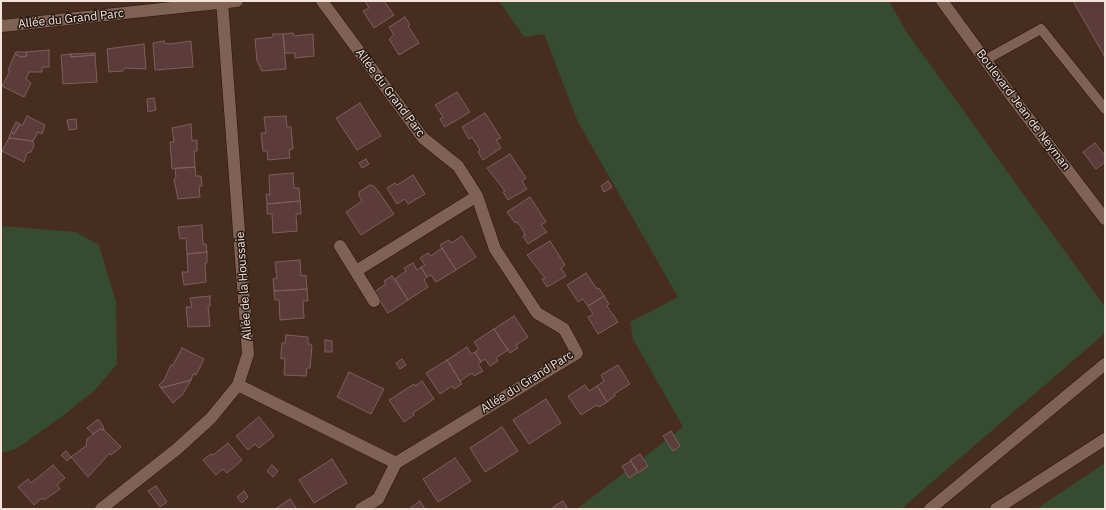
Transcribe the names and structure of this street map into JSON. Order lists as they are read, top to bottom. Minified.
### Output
{"streets":{"street":["Allée du Grand Parc","Boulevard Jean de Neyman","Allée de la Houssaie"]},"crossings":[["Allée du Grand Parc","Allée de la Houssaie"]]}
